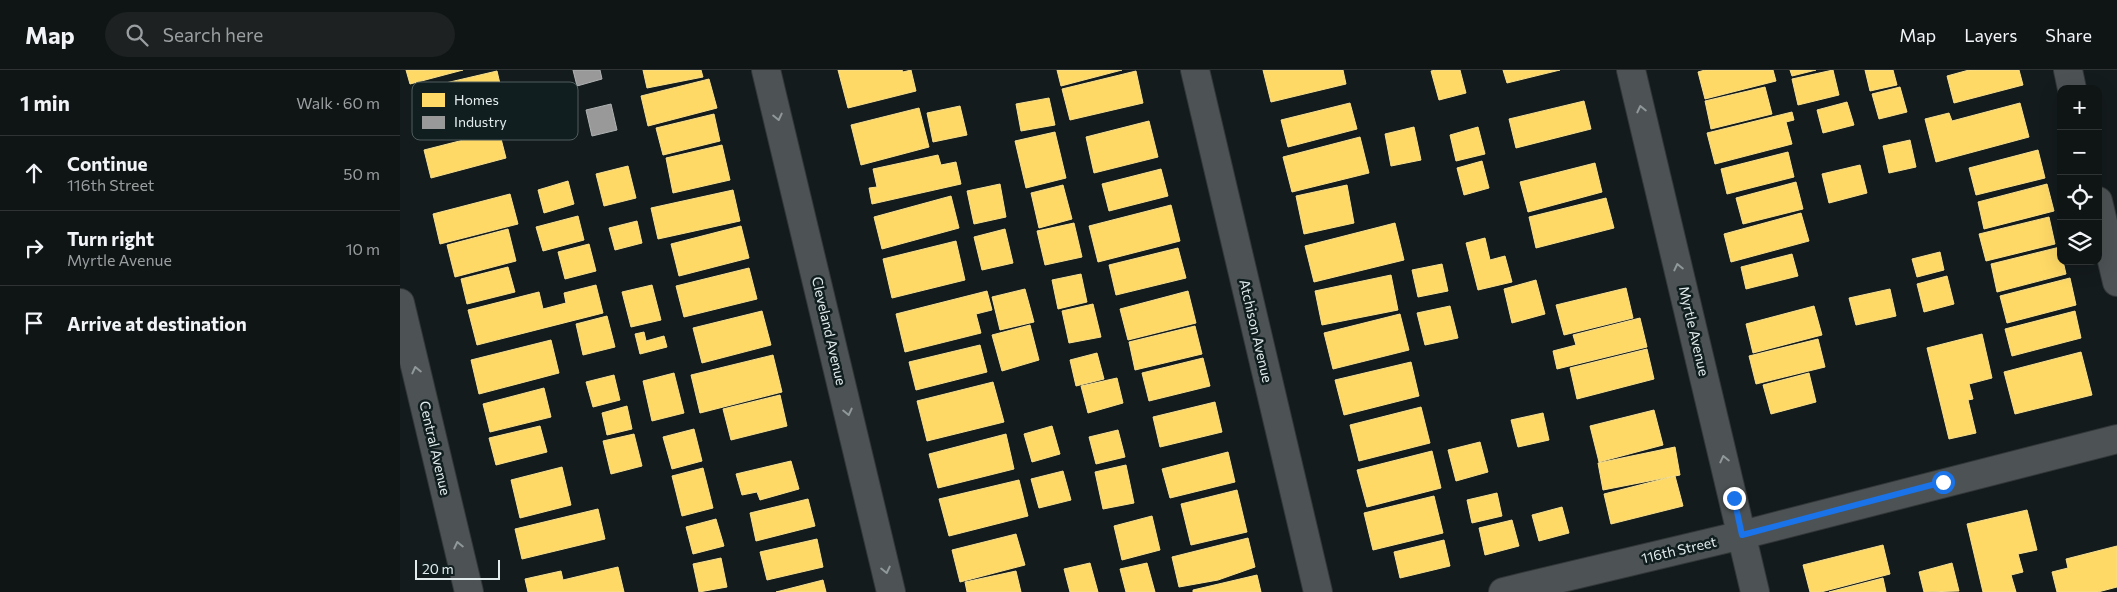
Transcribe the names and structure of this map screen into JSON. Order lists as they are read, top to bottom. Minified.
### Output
{"streets":{"street":["Cleveland Avenue","Atchison Avenue","Myrtle Avenue","Central Avenue","116th Street"]},"crossings":[["Myrtle Avenue","116th Street"]],"one_way":["Cleveland Avenue","Myrtle Avenue","Central Avenue"],"legend":["Homes","Industry"],"scale_bar":"20 m","page":{"header":"Map","search":"Search here","nav":["Map","Layers","Share"],"heading":["1 min","Walk · 60 m"],"map_buttons":["+","−"],"list":[["Continue","116th Street","50 m"],["Turn right","Myrtle Avenue","10 m"],"Arrive at destination"],"scale":"20 m"}}
